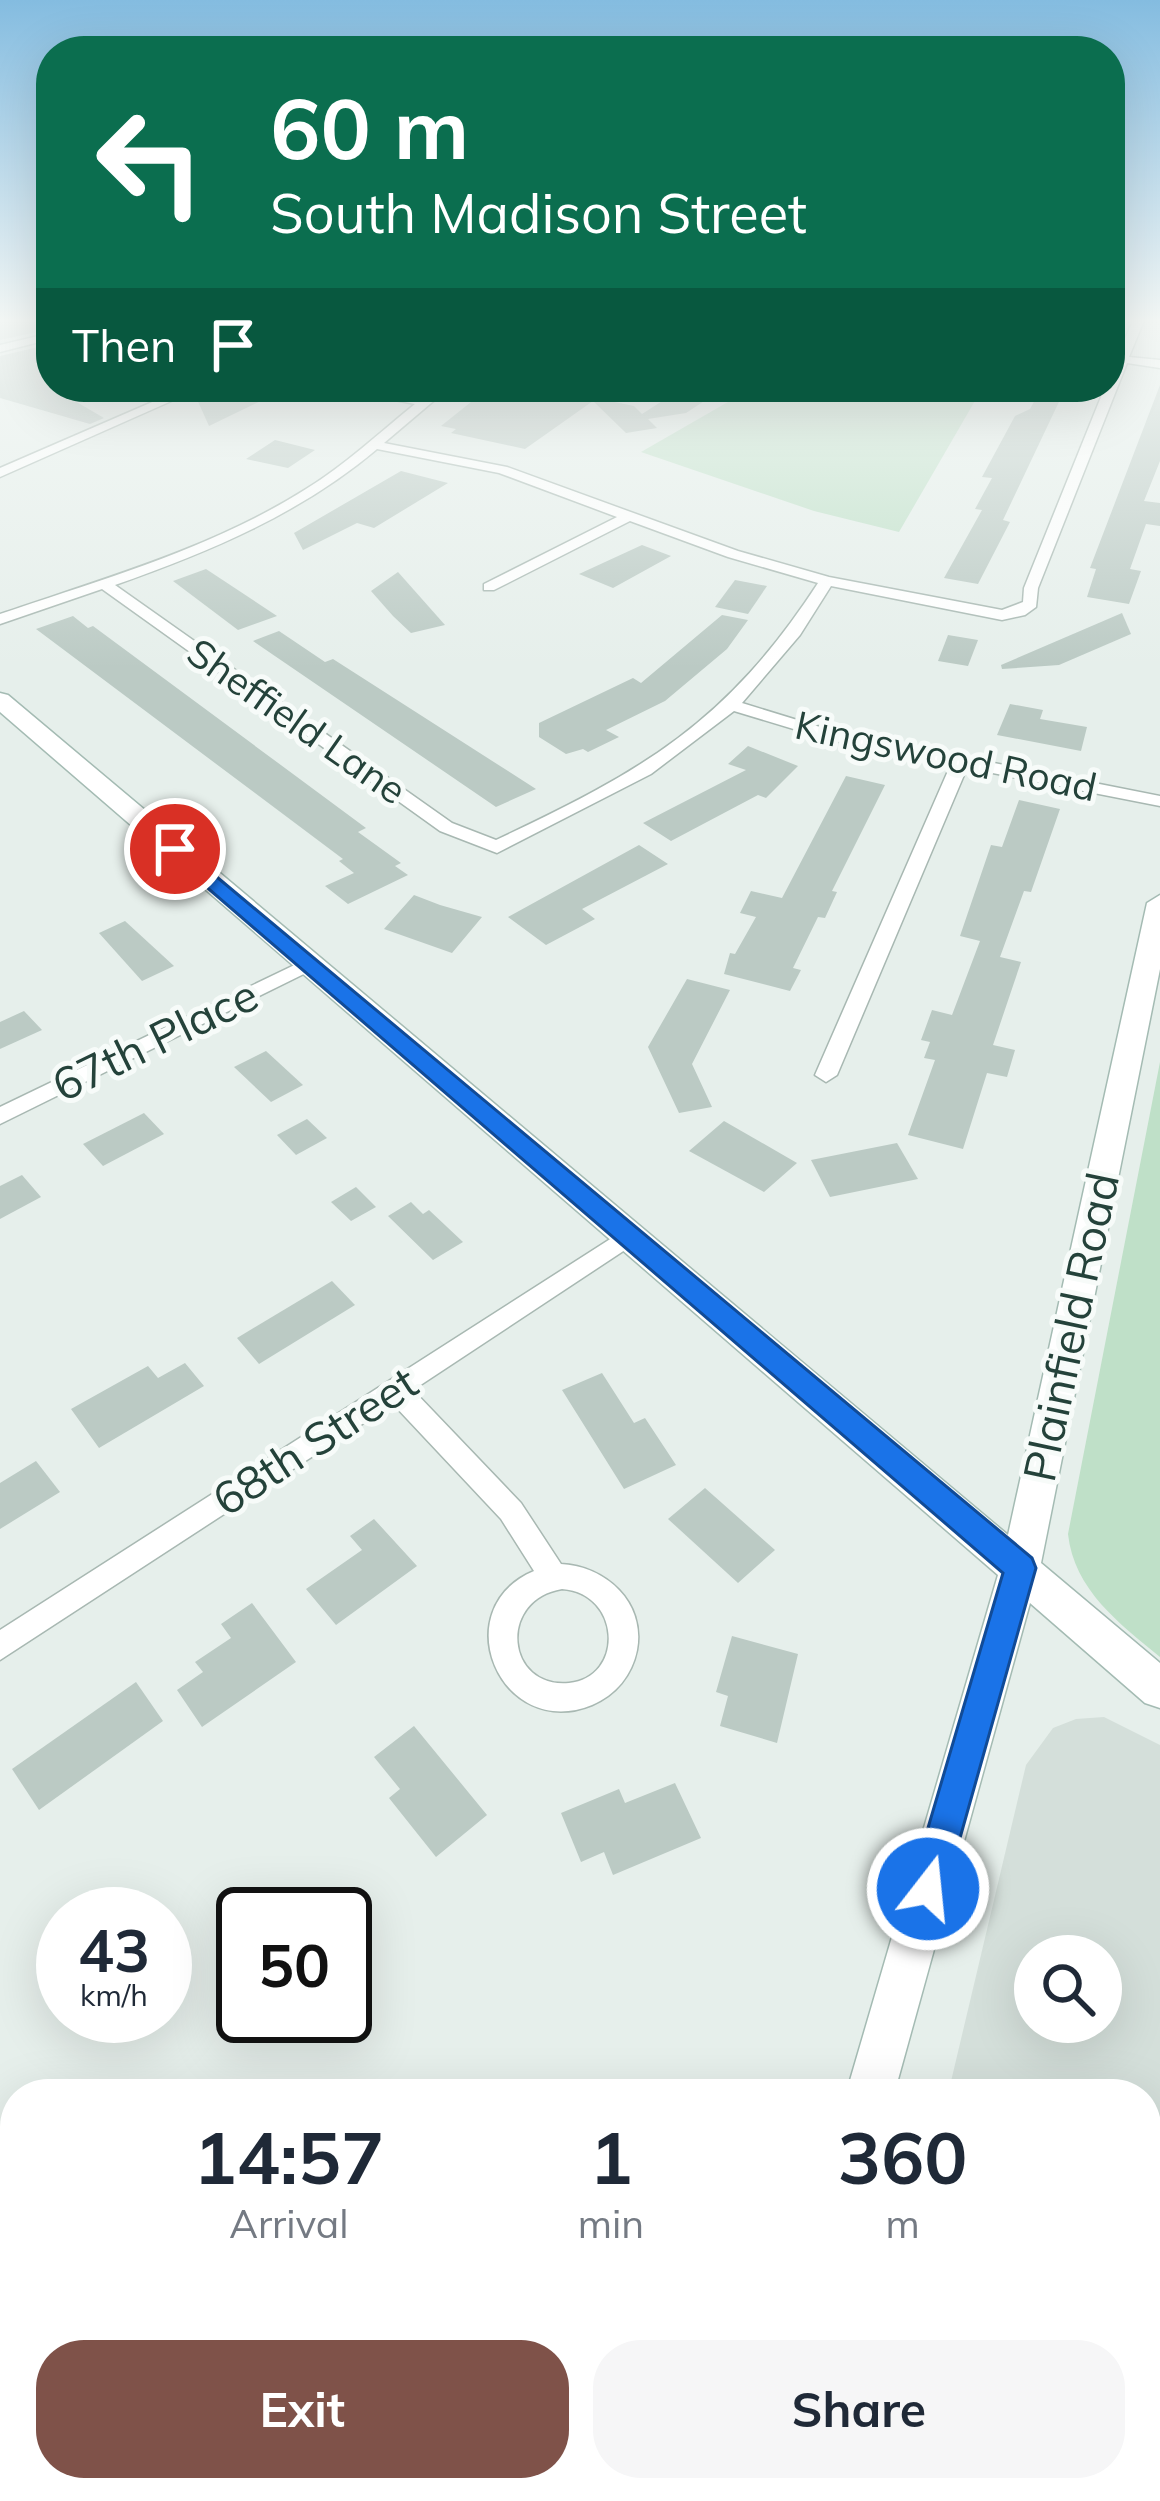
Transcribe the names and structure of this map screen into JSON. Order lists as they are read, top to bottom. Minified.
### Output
{"streets":{"street":["Sheffield Lane","Kingswood Road","67th Place","Plainfield Road","68th Street"]},"crossings":[["Sheffield Lane","Kingswood Road"]],"page":{"turn":["60 m","South Madison Street"],"then":"Then","speed":"43 km/h","limit":"50","eta":["14:57","Arrival","1","min","360","m"],"buttons":["Exit","Share"]}}
